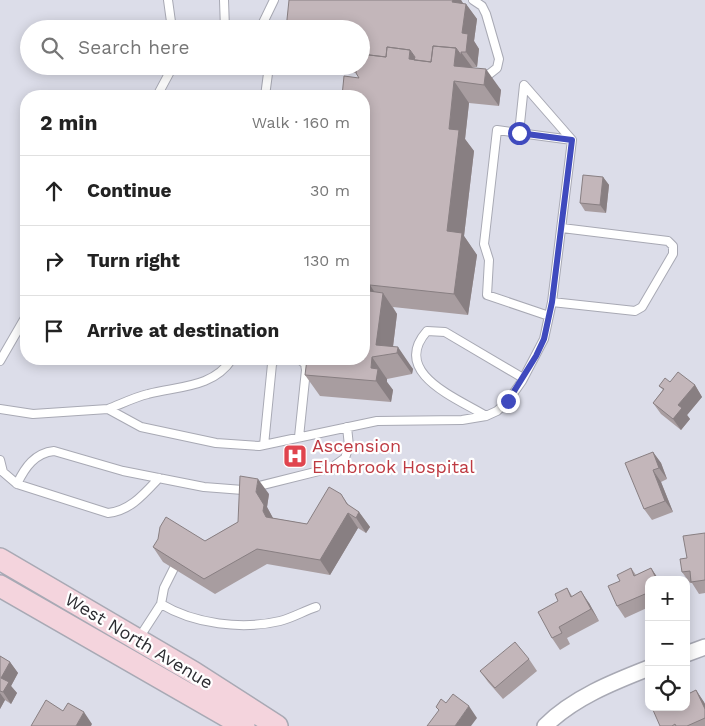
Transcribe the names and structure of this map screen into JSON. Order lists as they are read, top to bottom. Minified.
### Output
{"streets":{"main road":["West North Avenue"]},"places":{"hospital":["Ascension Elmbrook Hospital"]},"page":{"search":"Search here","heading":["2 min","Walk · 160 m"],"list":[["Continue","30 m"],["Turn right","130 m"],"Arrive at destination"],"map_buttons":["+","−"]}}
